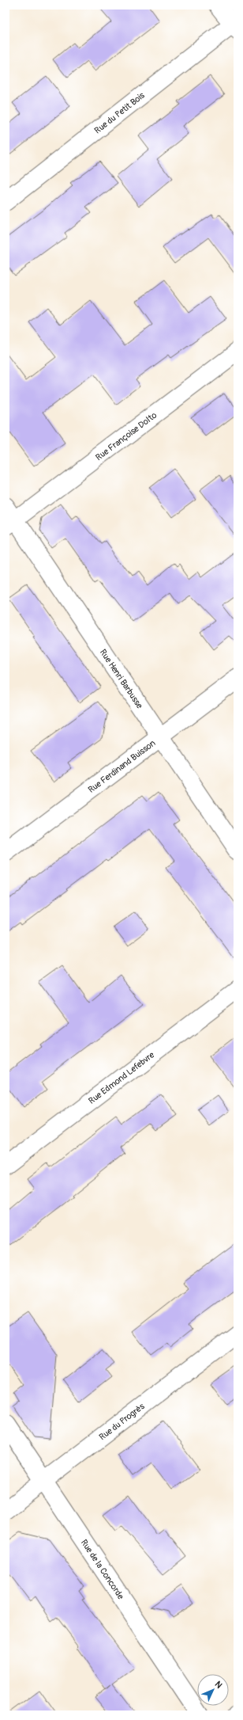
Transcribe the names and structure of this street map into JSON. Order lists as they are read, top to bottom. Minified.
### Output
{"streets":{"street":["Rue du Petit Bois","Rue Françoise Dolto","Rue Henri Barbusse","Rue Ferdinand Buisson","Rue Edmond Lefebvre","Rue du Progrès","Rue de la Concorde"]},"crossings":[["Rue Françoise Dolto","Rue Henri Barbusse"],["Rue Henri Barbusse","Rue Ferdinand Buisson"],["Rue du Progrès","Rue de la Concorde"]],"north":"top right"}
